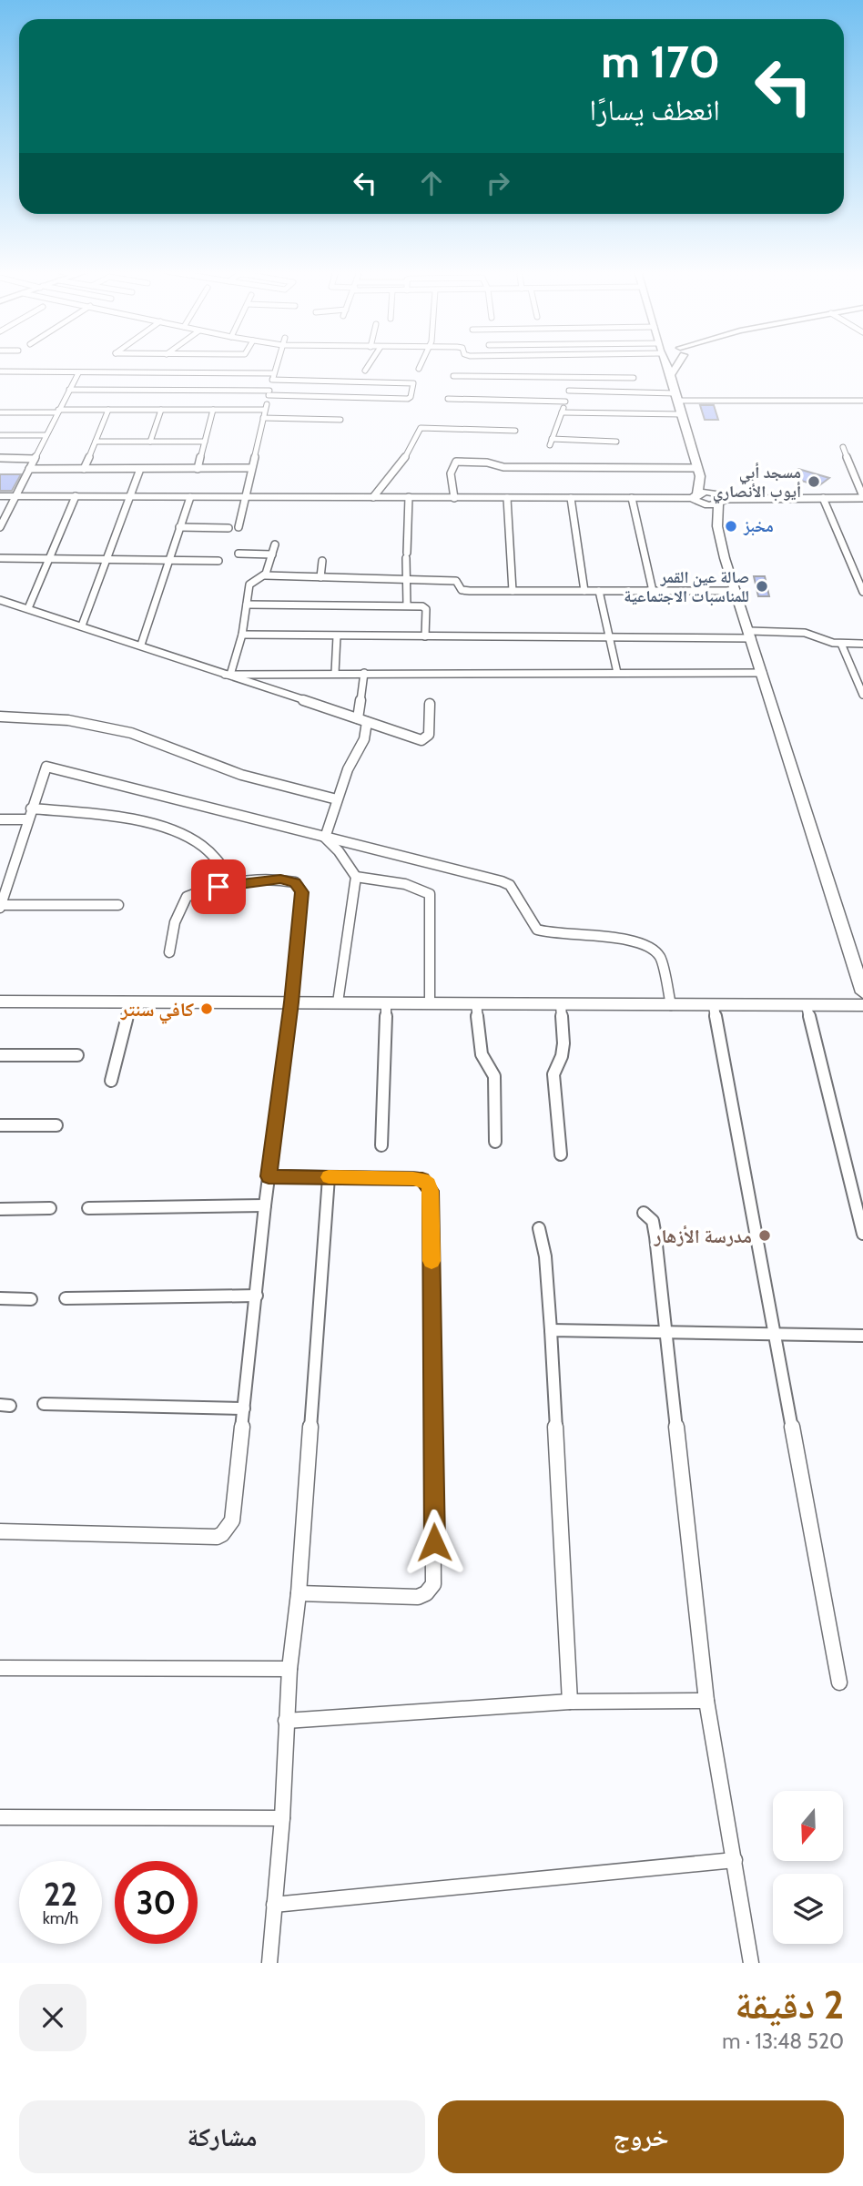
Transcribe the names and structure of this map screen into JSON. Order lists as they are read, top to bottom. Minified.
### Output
{"places":["مسجد أبي أيوب الأنصاري","مخبز","صالة عين القمر للمناسبات الاجتماعية","كافي سنتر","مدرسة الأزهار"],"north":"bottom","page":{"turn":["170 m","انعطف يسارًا"],"speed":"22 km/h","limit":"30","heading":["2 دقيقة","520 m · 13:48"],"buttons":["خروج","مشاركة"]}}
